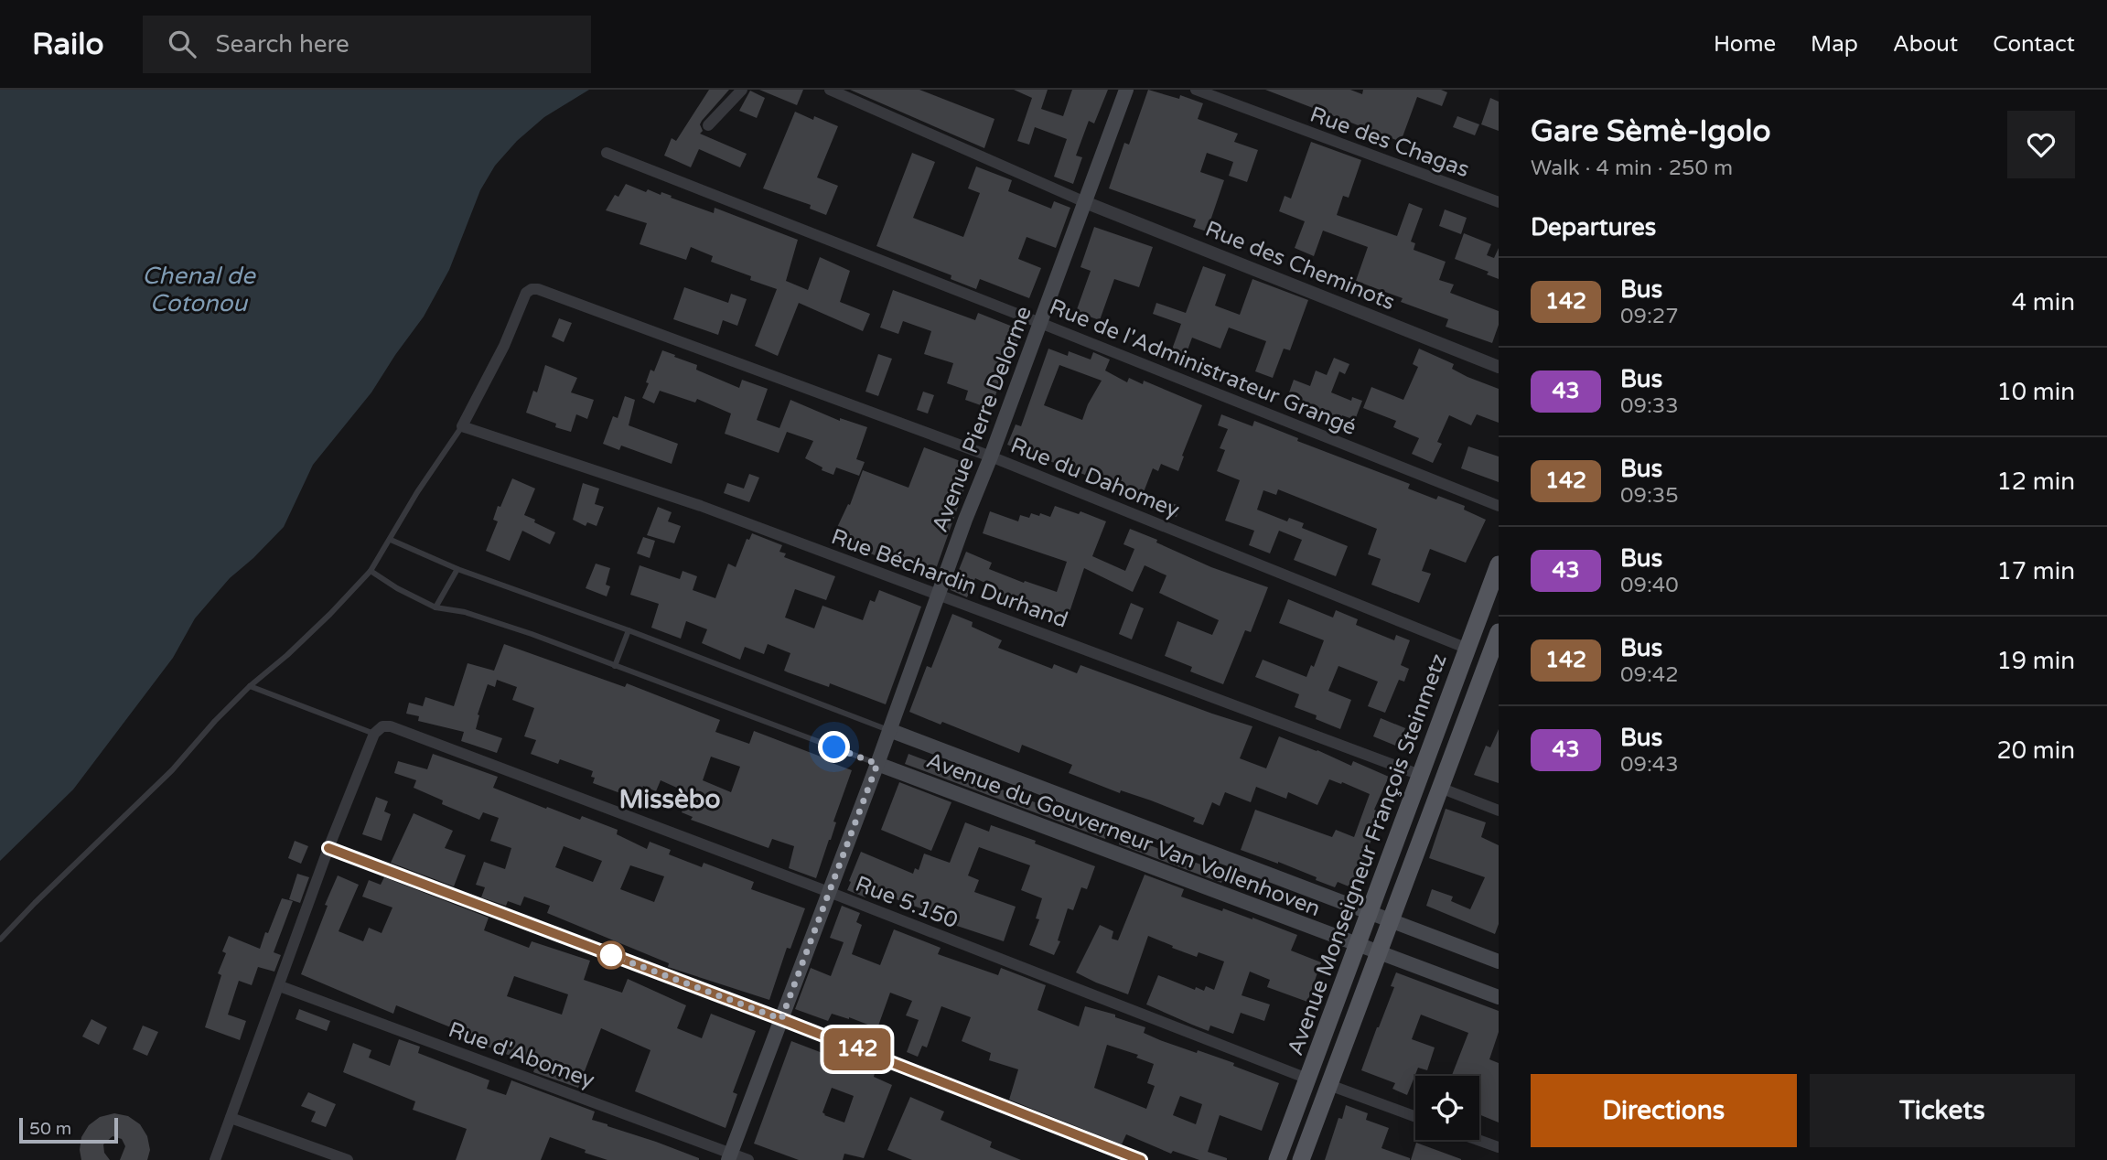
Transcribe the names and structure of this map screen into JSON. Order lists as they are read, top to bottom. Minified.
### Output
{"streets":{"main road":["Avenue Pierre Delorme","Avenue du Gouverneur Van Vollenhoven","Avenue Monseigneur François Steinmetz"],"street":["Rue des Chagas","Rue des Cheminots","Rue de l'Administrateur Grangé","Rue du Dahomey","Rue Béchardin Durhand","Rue 5.150","Rue d'Abomey"]},"crossings":[["Rue des Cheminots","Avenue Pierre Delorme"],["Rue de l'Administrateur Grangé","Avenue Pierre Delorme"],["Avenue Pierre Delorme","Rue du Dahomey"],["Avenue Pierre Delorme","Rue Béchardin Durhand"],["Avenue Pierre Delorme","Avenue du Gouverneur Van Vollenhoven"],["Avenue Pierre Delorme","Rue 5.150"],["Avenue Pierre Delorme","Rue d'Abomey"],["Rue du Dahomey","Rue Béchardin Durhand"],["Rue du Dahomey","Avenue Monseigneur François Steinmetz"],["Rue Béchardin Durhand","Avenue Monseigneur François Steinmetz"],["Avenue du Gouverneur Van Vollenhoven","Avenue Monseigneur François Steinmetz"],["Avenue Monseigneur François Steinmetz","Rue 5.150"]],"districts":["Missèbo"],"water":["Chenal de Cotonou"],"lines":["bus line 142"],"scale_bar":"50 m","page":{"header":"Railo","search":"Search here","nav":["Home","Map","About","Contact"],"on_map":"142","heading":[["Gare Sèmè-Igolo","Walk · 4 min · 250 m"],"Departures"],"list":[{"mark":"142","name":"Bus","note":"09:27","value":"4 min"},{"mark":"43","name":"Bus","note":"09:33","value":"10 min"},{"mark":"142","name":"Bus","note":"09:35","value":"12 min"},{"mark":"43","name":"Bus","note":"09:40","value":"17 min"},{"mark":"142","name":"Bus","note":"09:42","value":"19 min"},{"mark":"43","name":"Bus","note":"09:43","value":"20 min"}],"buttons":["Directions","Tickets"],"scale":"50 m"}}
